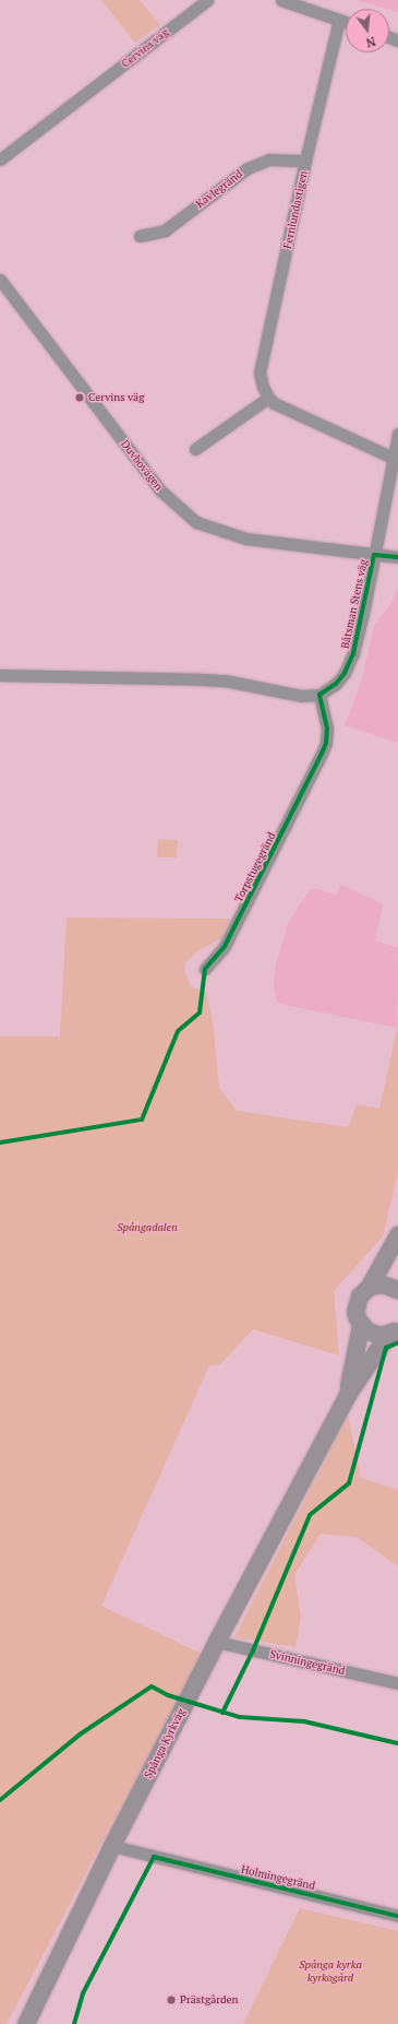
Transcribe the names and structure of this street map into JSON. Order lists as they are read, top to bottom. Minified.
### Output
{"streets":{"street":["Cervins väg","Kavlegränd","Fernlundastigen","Duvbovägen","Båtsman Stens väg","Torpstugegränd","Svinningegränd","Spånga Kyrkväg","Holmingegränd"]},"crossings":[["Kavlegränd","Fernlundastigen"],["Duvbovägen","Båtsman Stens väg"],["Båtsman Stens väg","Torpstugegränd"],["Svinningegränd","Spånga Kyrkväg"],["Spånga Kyrkväg","Holmingegränd"]],"parks":["Spångadalen","Spånga kyrka kyrkogård"],"places":["Cervins väg","Prästgården"],"north":"bottom"}
